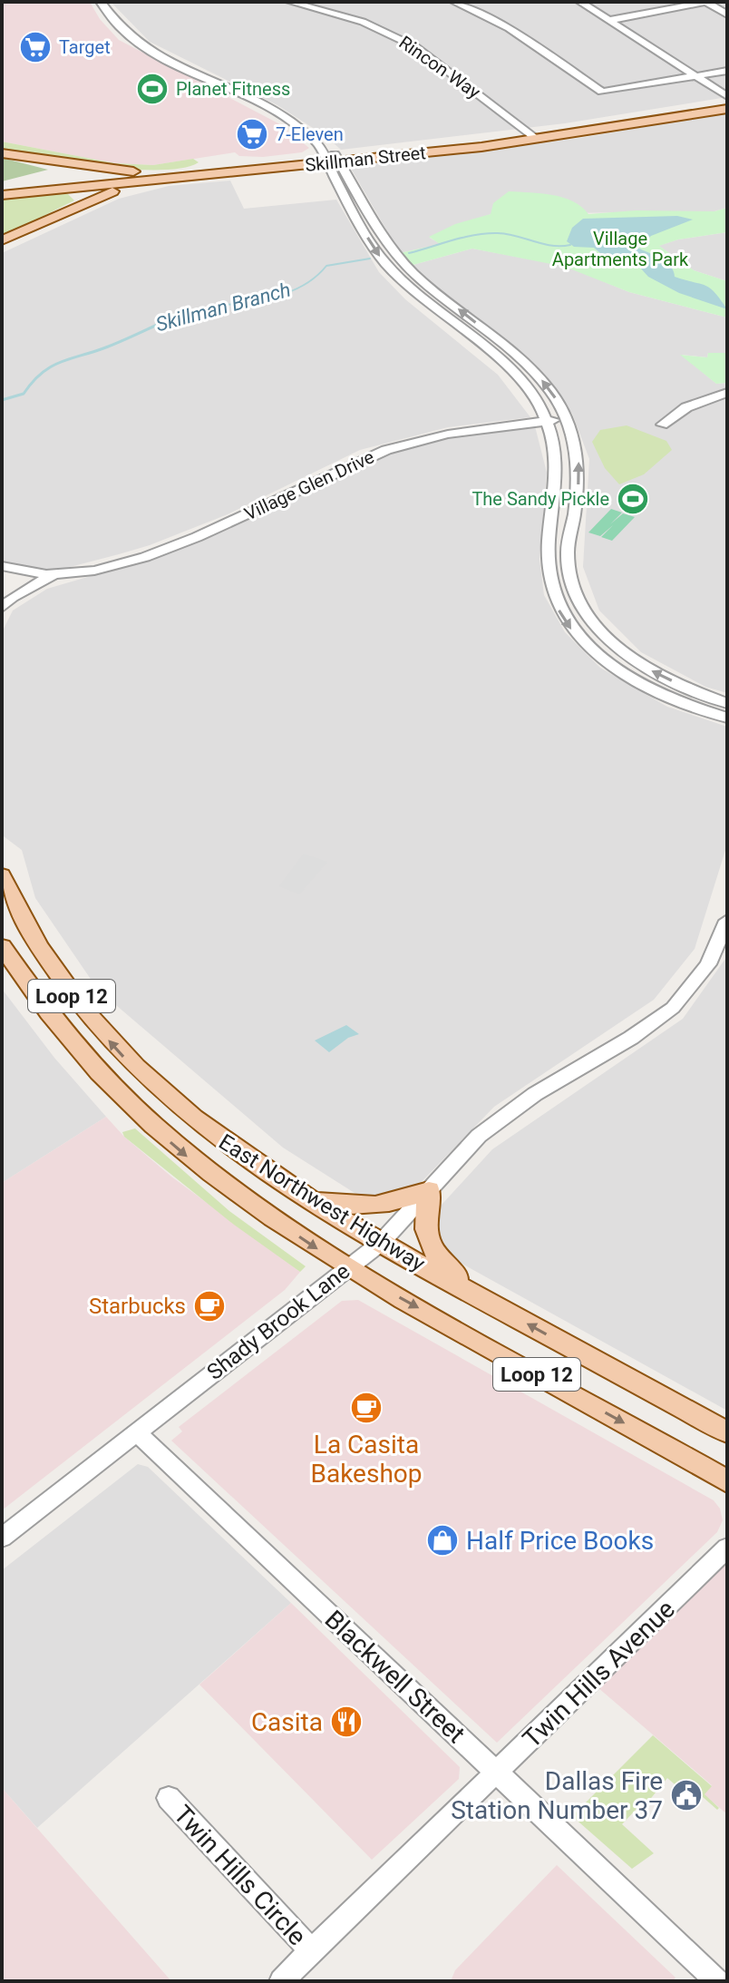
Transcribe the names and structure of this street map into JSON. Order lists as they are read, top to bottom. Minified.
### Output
{"streets":{"main road":["Skillman Street","Loop 12","East Northwest Highway"],"street":["Rincon Way","Village Glen Drive","Shady Brook Lane","Twin Hills Avenue","Blackwell Street","Twin Hills Circle"]},"crossings":[["Rincon Way","Skillman Street"],["East Northwest Highway","Shady Brook Lane"],["Shady Brook Lane","Blackwell Street"],["Twin Hills Avenue","Blackwell Street"],["Twin Hills Avenue","Twin Hills Circle"]],"water":["Skillman Branch"],"parks":["Village Apartments Park"],"places":{"supermarket":["Target","7-Eleven"],"sports":["Planet Fitness","The Sandy Pickle"],"cafe":["Starbucks","La Casita Bakeshop"],"shop":["Half Price Books"],"restaurant":["Casita"],"public building":["Dallas Fire Station Number 37"]}}
